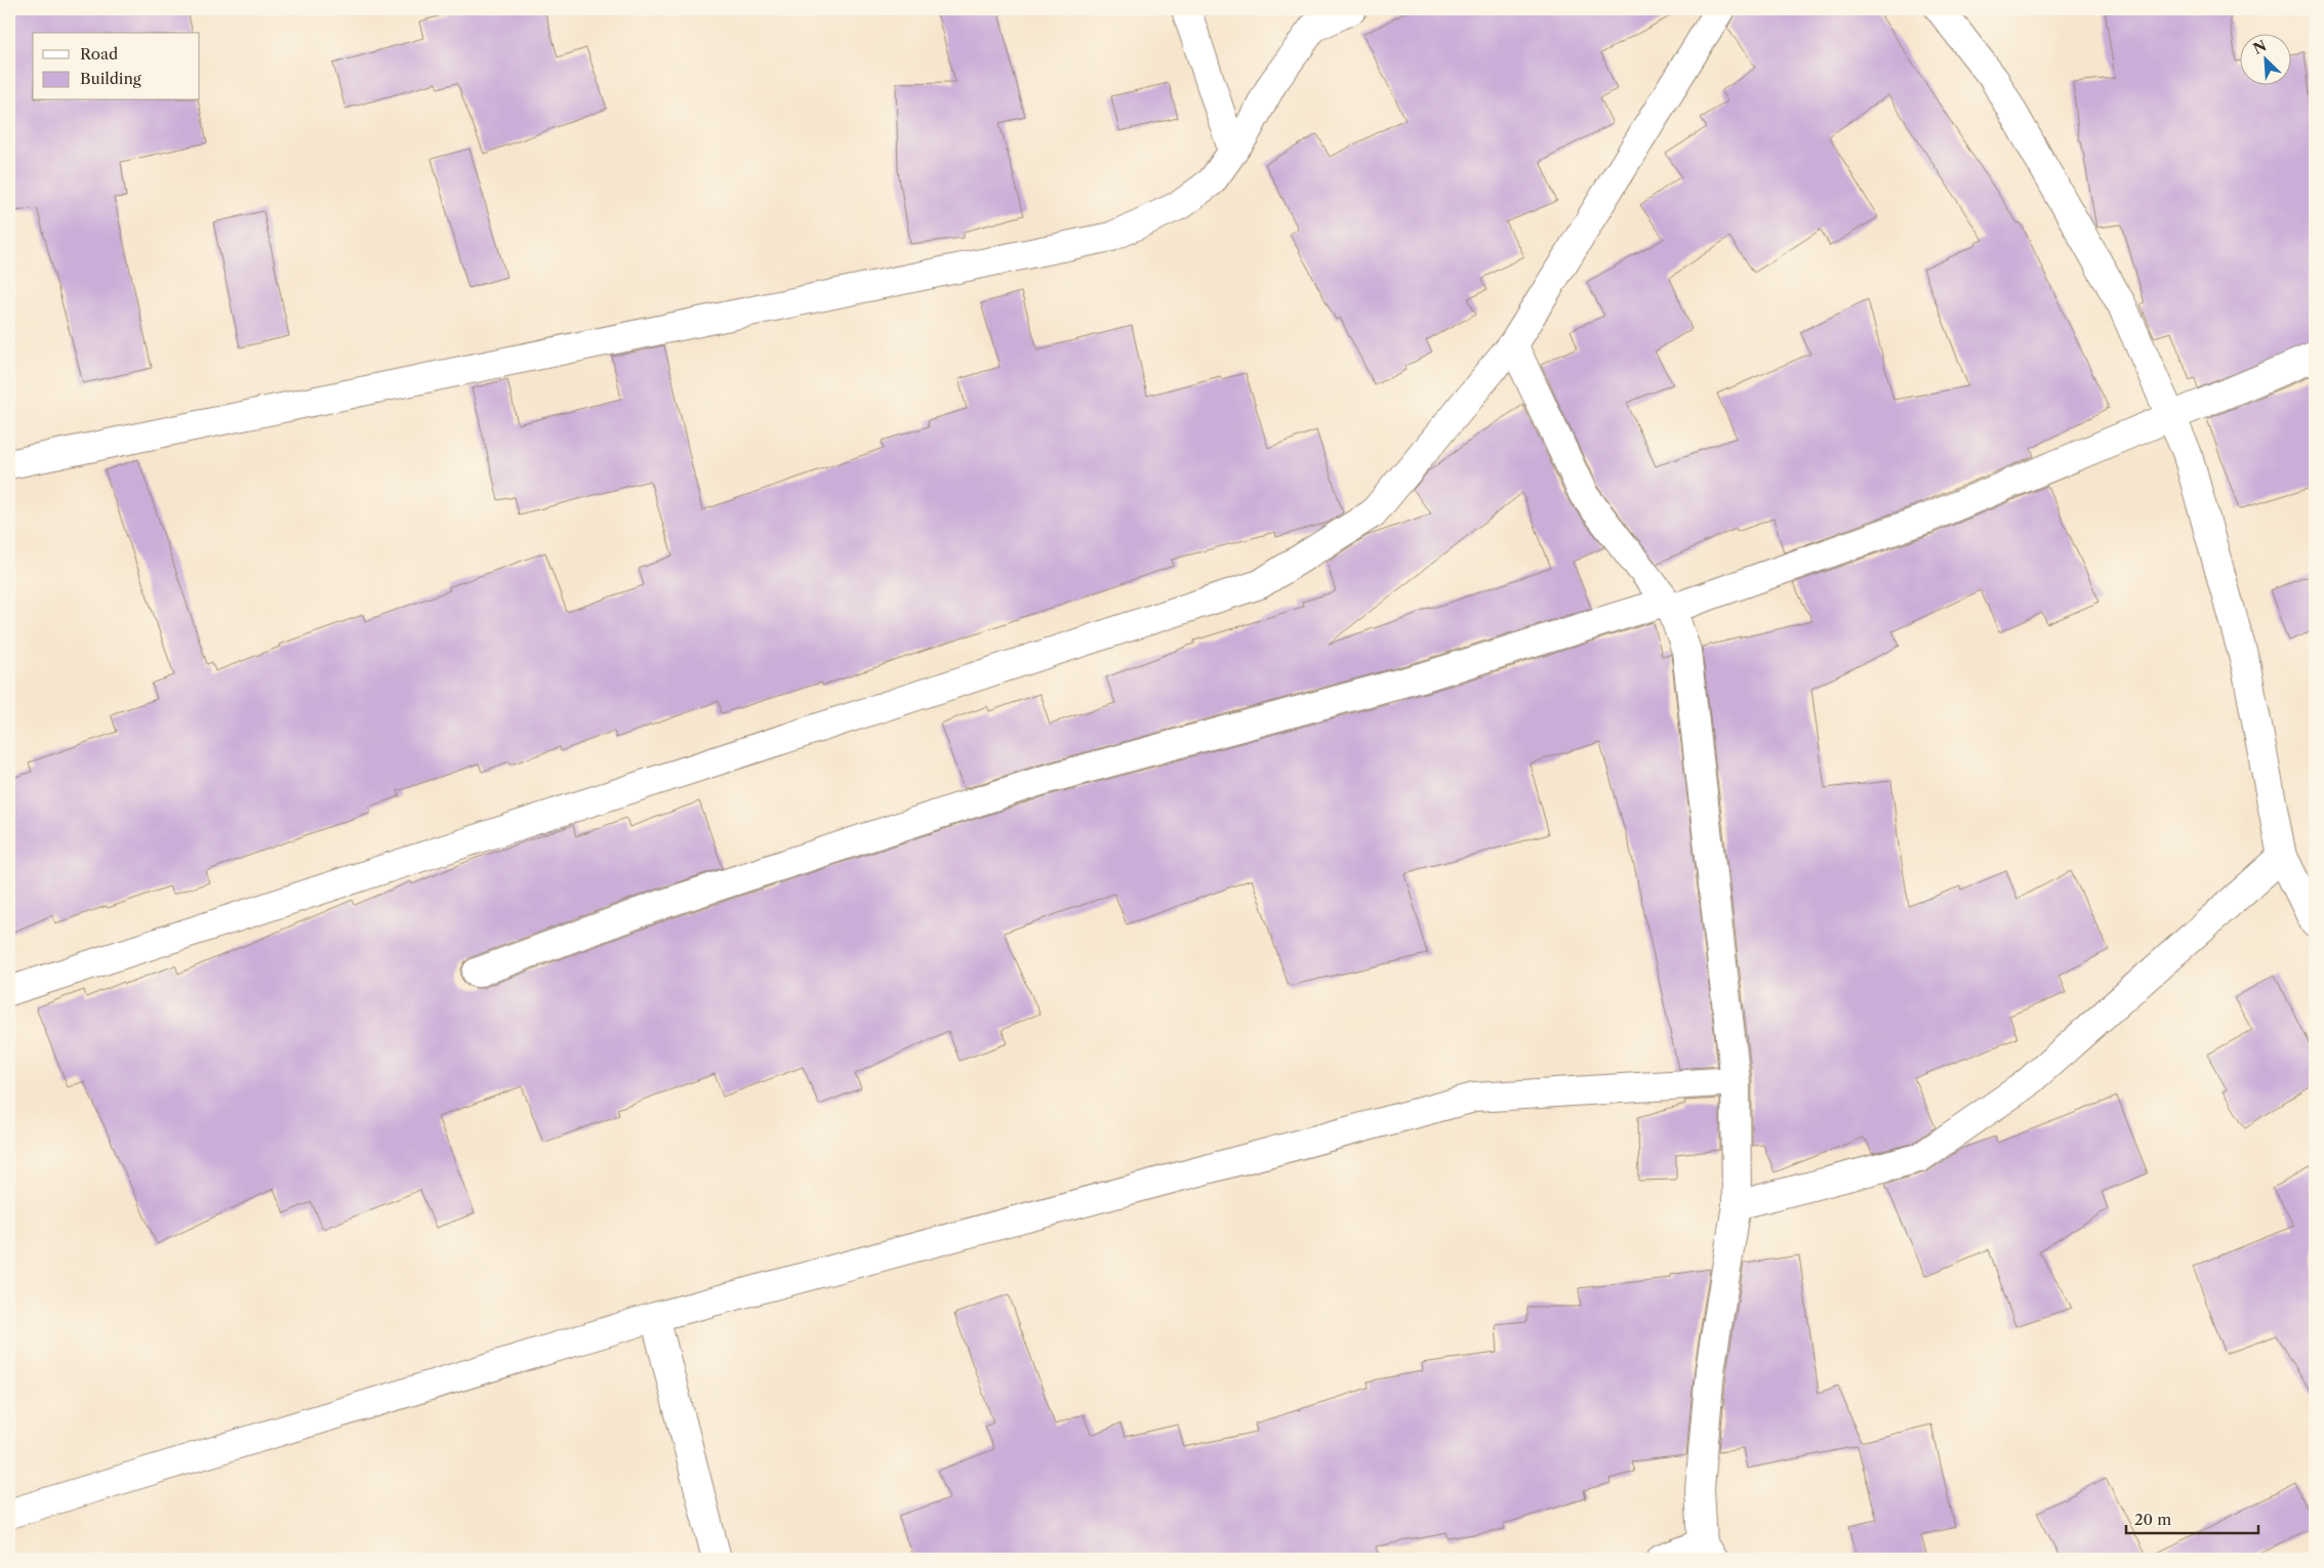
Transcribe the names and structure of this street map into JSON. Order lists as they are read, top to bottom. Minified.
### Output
{"legend":["Road","Building"],"scale_bar":"20 m","north":"top left"}
